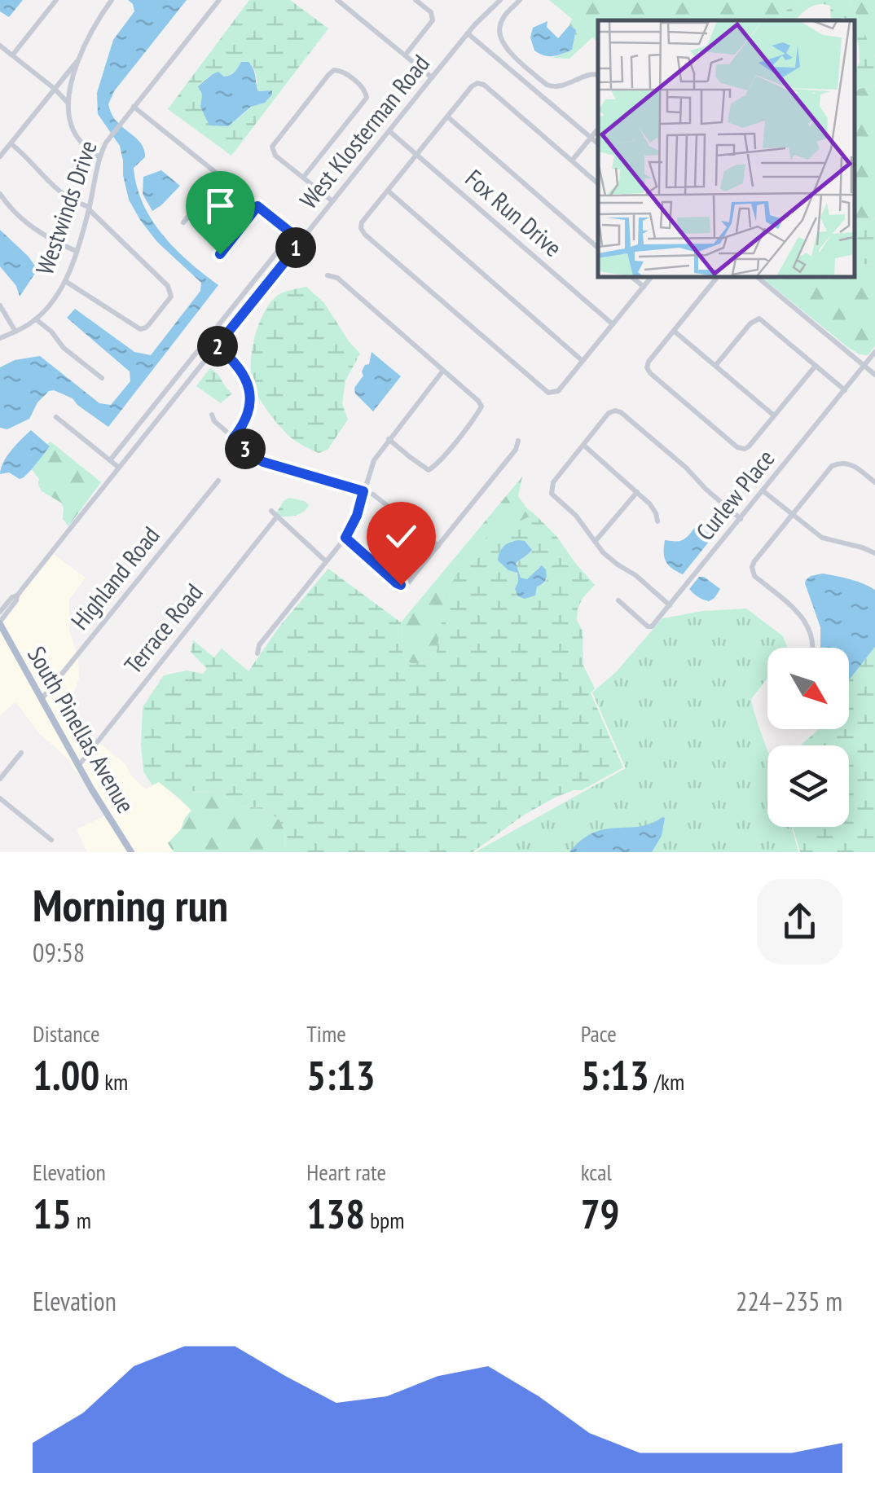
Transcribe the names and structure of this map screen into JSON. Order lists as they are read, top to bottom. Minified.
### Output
{"streets":{"main road":["South Pinellas Avenue"],"street":["West Klosterman Road","Westwinds Drive","Fox Run Drive","Curlew Place","Highland Road","Terrace Road"]},"crossings":[["West Klosterman Road","Fox Run Drive"],["West Klosterman Road","South Pinellas Avenue"],["Highland Road","South Pinellas Avenue"],["Terrace Road","South Pinellas Avenue"]],"north":"bottom right","page":{"pins":["1","2","3"],"heading":["Morning run","09:58"],"stats":[["Distance","1.00 km"],["Time","5:13"],["Pace","5:13 /km"],["Elevation","15 m"],["Heart rate","138 bpm"],["kcal","79"]],"chart":["Elevation","224–235 m"]}}
